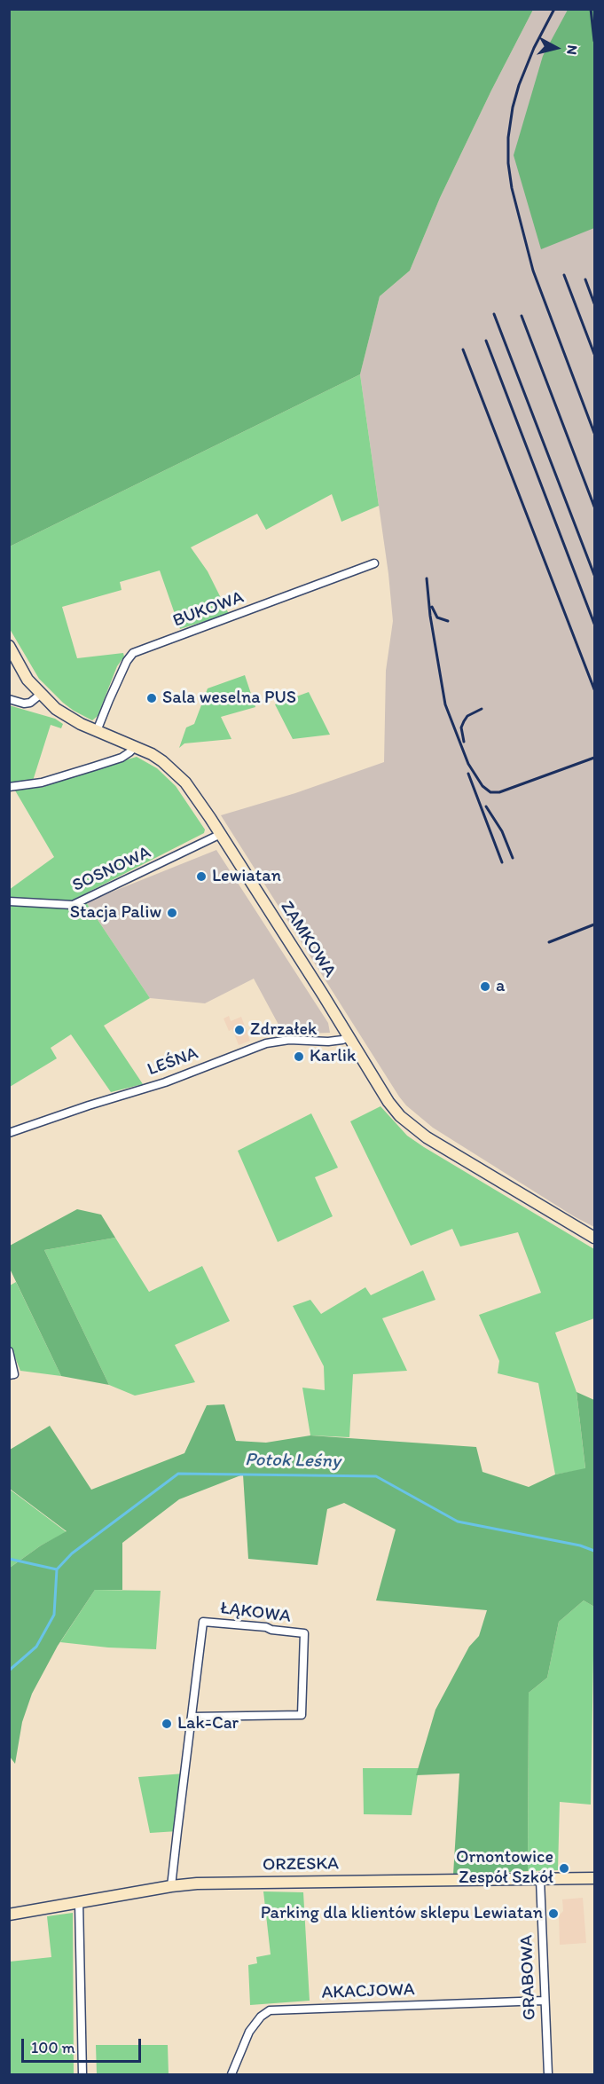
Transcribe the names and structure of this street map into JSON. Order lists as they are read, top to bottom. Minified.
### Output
{"streets":{"street":["BUKOWA","SOSNOWA","ZAMKOWA","LEŚNA","ŁĄKOWA","ORZESKA","GRABOWA","AKACJOWA"]},"crossings":[["BUKOWA","ZAMKOWA"],["SOSNOWA","ZAMKOWA"],["ZAMKOWA","LEŚNA"],["ŁĄKOWA","ORZESKA"],["ORZESKA","GRABOWA"],["GRABOWA","AKACJOWA"]],"water":["Potok Leśny"],"places":["Sala weselna PUS","Lewiatan","Stacja Paliw","a","Zdrzałek","Karlik","Lak-Car","Ornontowice Zespół Szkół","Parking dla klientów sklepu Lewiatan"],"scale_bar":"100 m","north":"right"}
